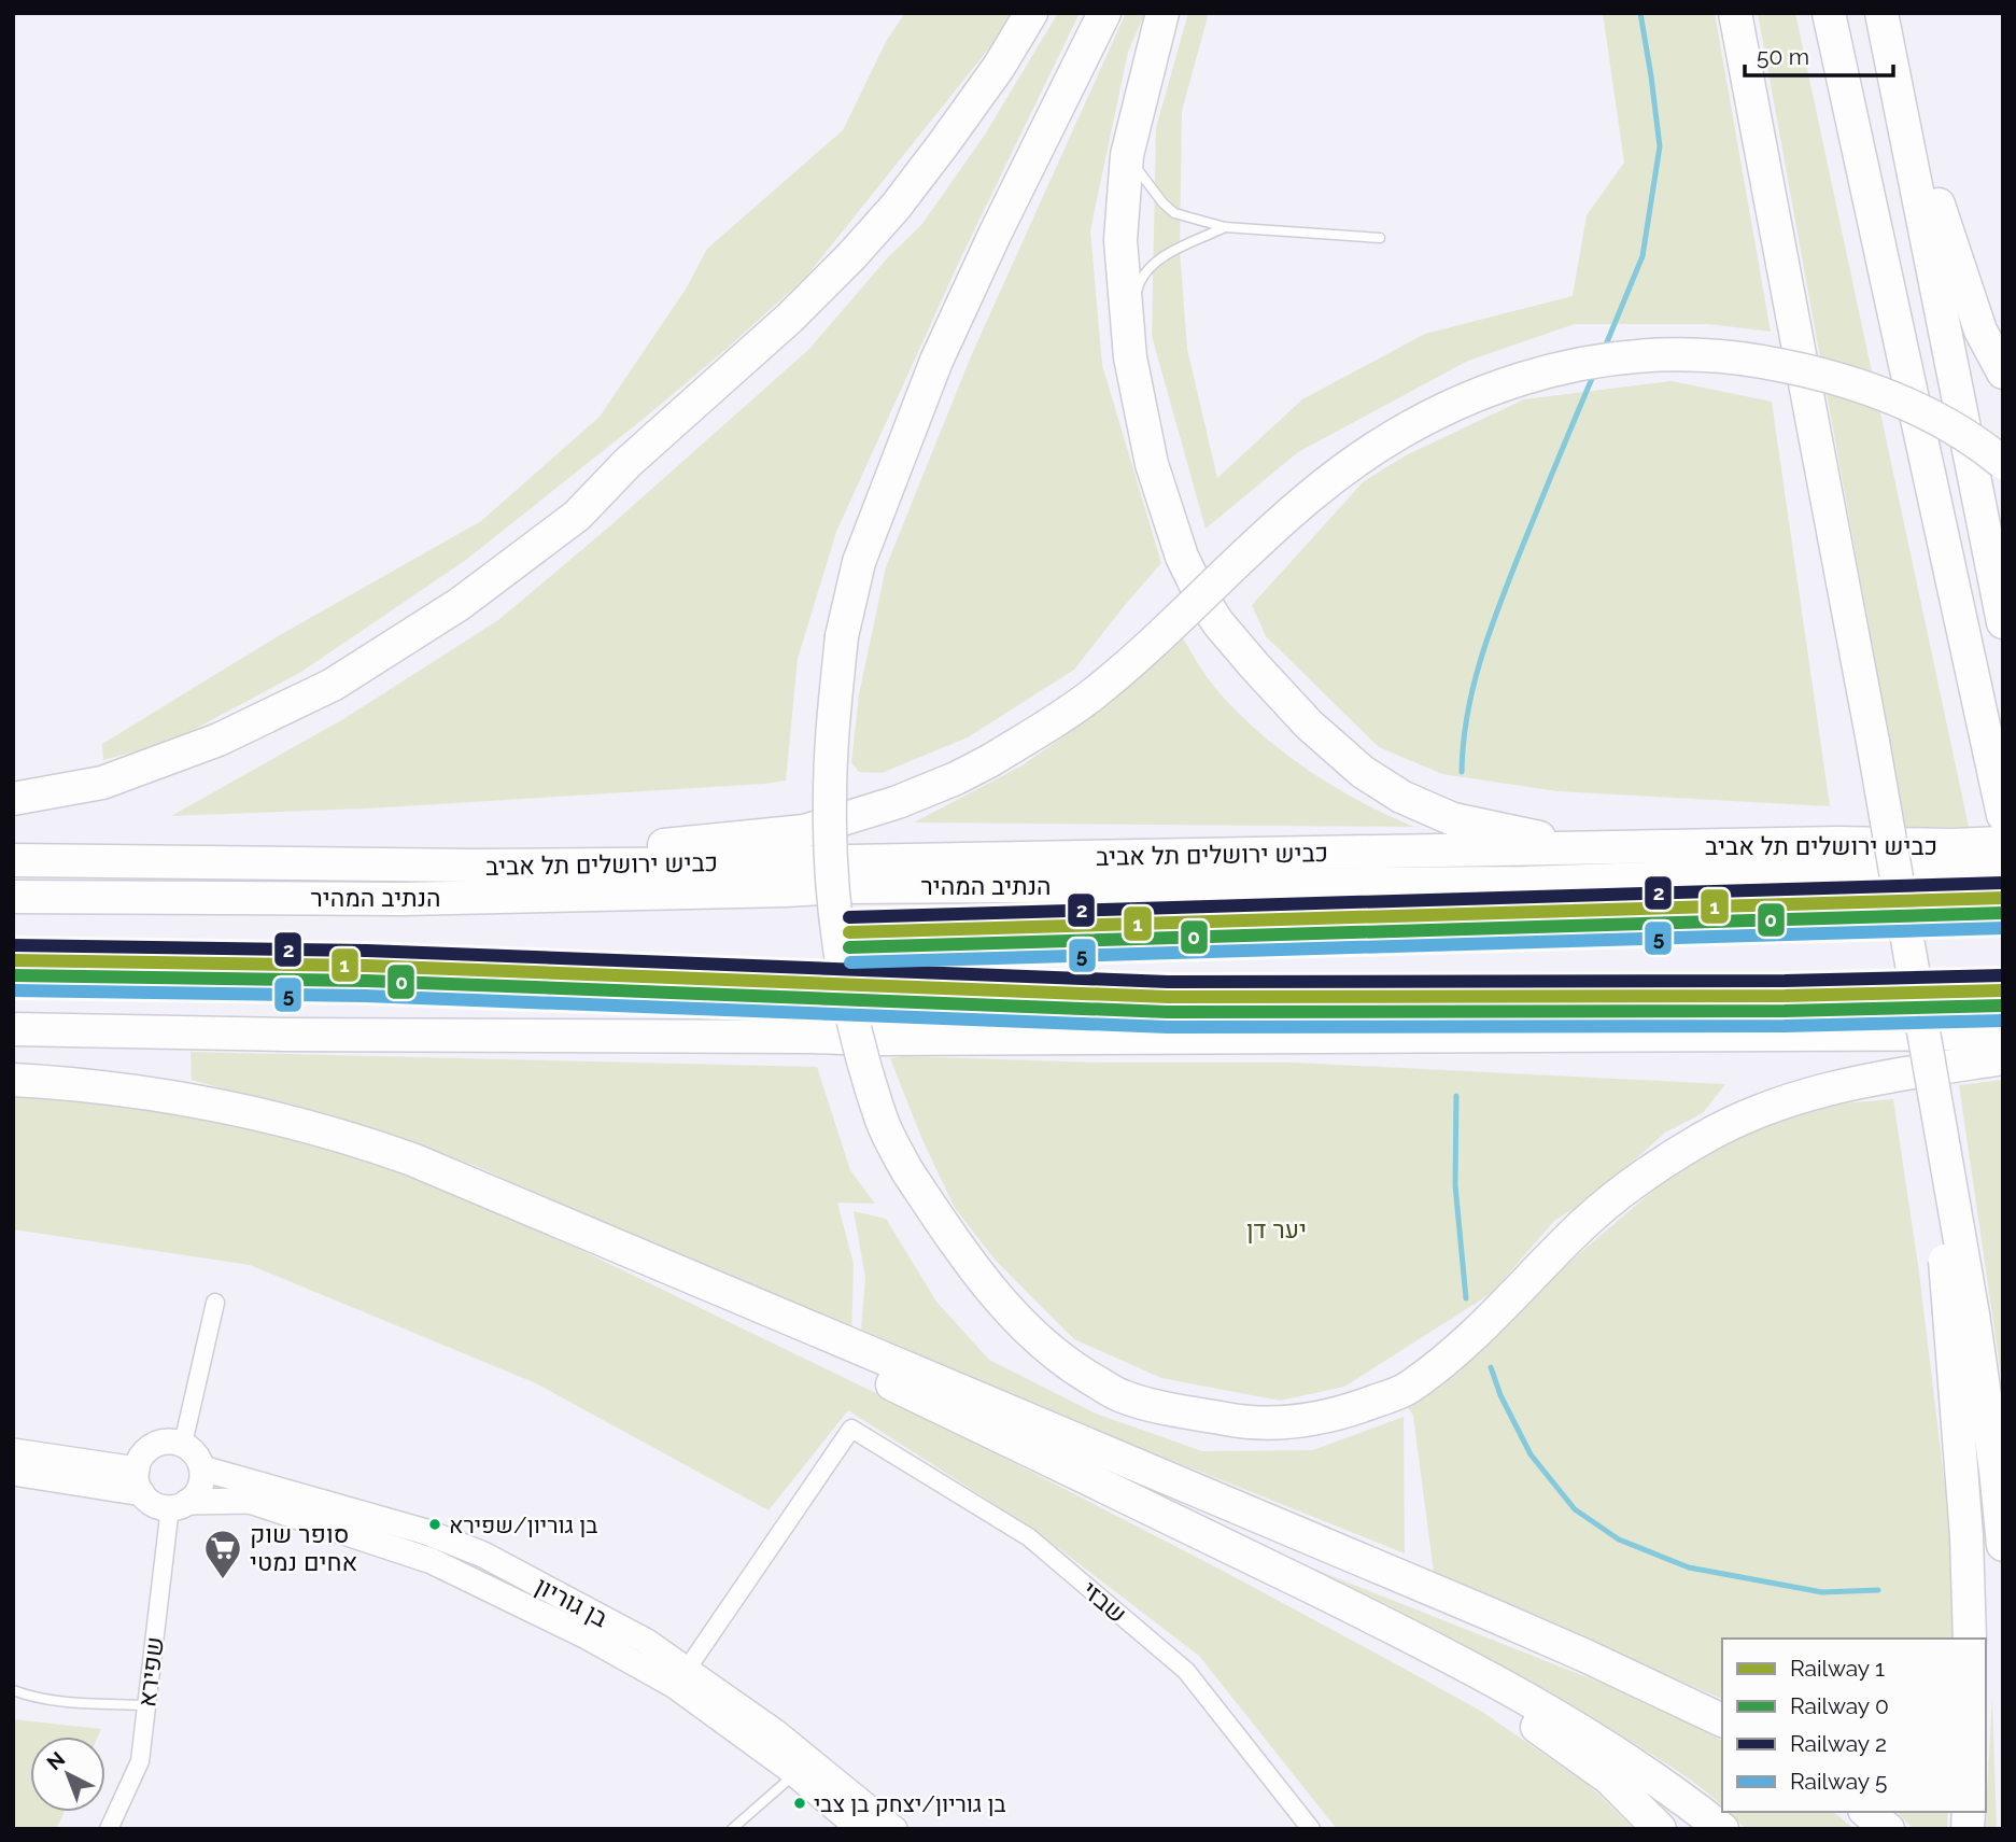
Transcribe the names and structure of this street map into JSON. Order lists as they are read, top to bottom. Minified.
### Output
{"streets":{"highway":["כביש ירושלים תל אביב","הנתיב המהיר"],"street":["בן גוריון","שבזי","שפירא"]},"crossings":[["כביש ירושלים תל אביב","הנתיב המהיר"],["בן גוריון","שבזי"],["בן גוריון","שפירא"]],"parks":["יער דן"],"places":{"other":["בן גוריון/שפירא","בן גוריון/יצחק בן צבי"],"supermarket":["סופר שוק אחים נמטי"]},"lines":["rail line 2","rail line 1","rail line 0","rail line 5"],"legend":["Railway 1","Railway 0","Railway 2","Railway 5"],"scale_bar":"50 m","north":"top left"}
